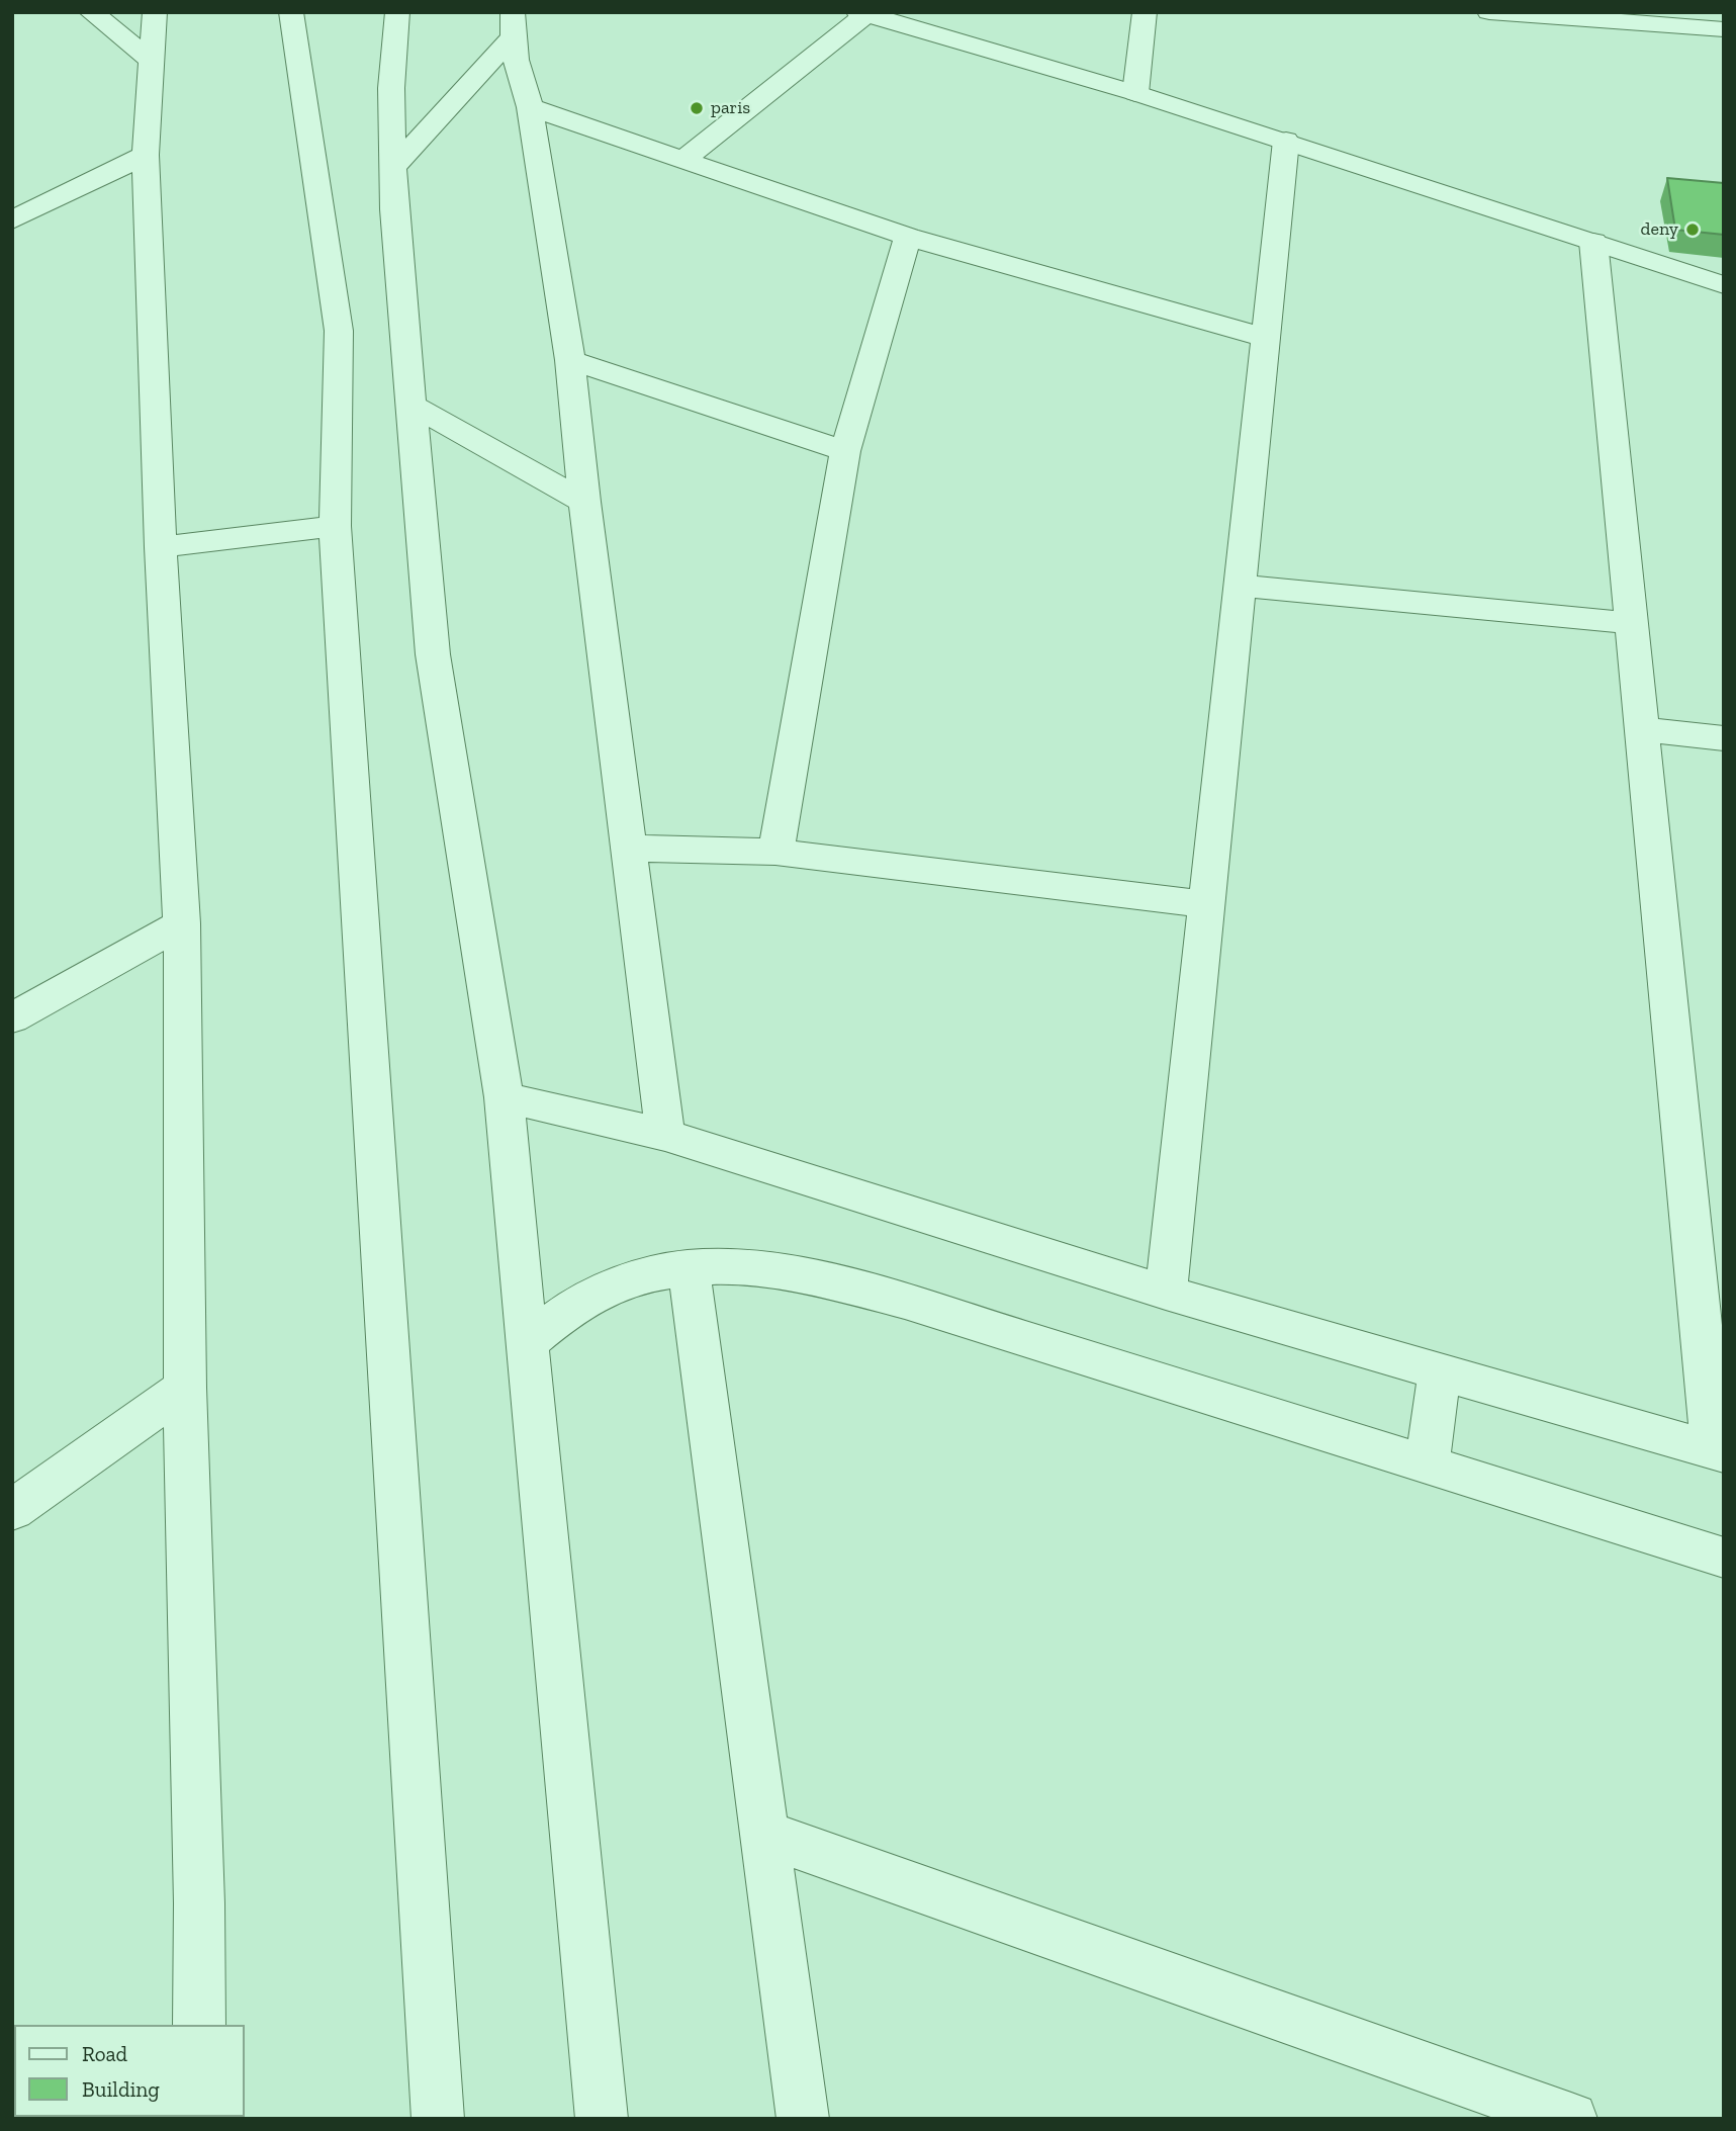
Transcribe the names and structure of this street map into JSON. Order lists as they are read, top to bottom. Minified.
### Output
{"places":["paris","deny"],"legend":["Road","Building"]}
